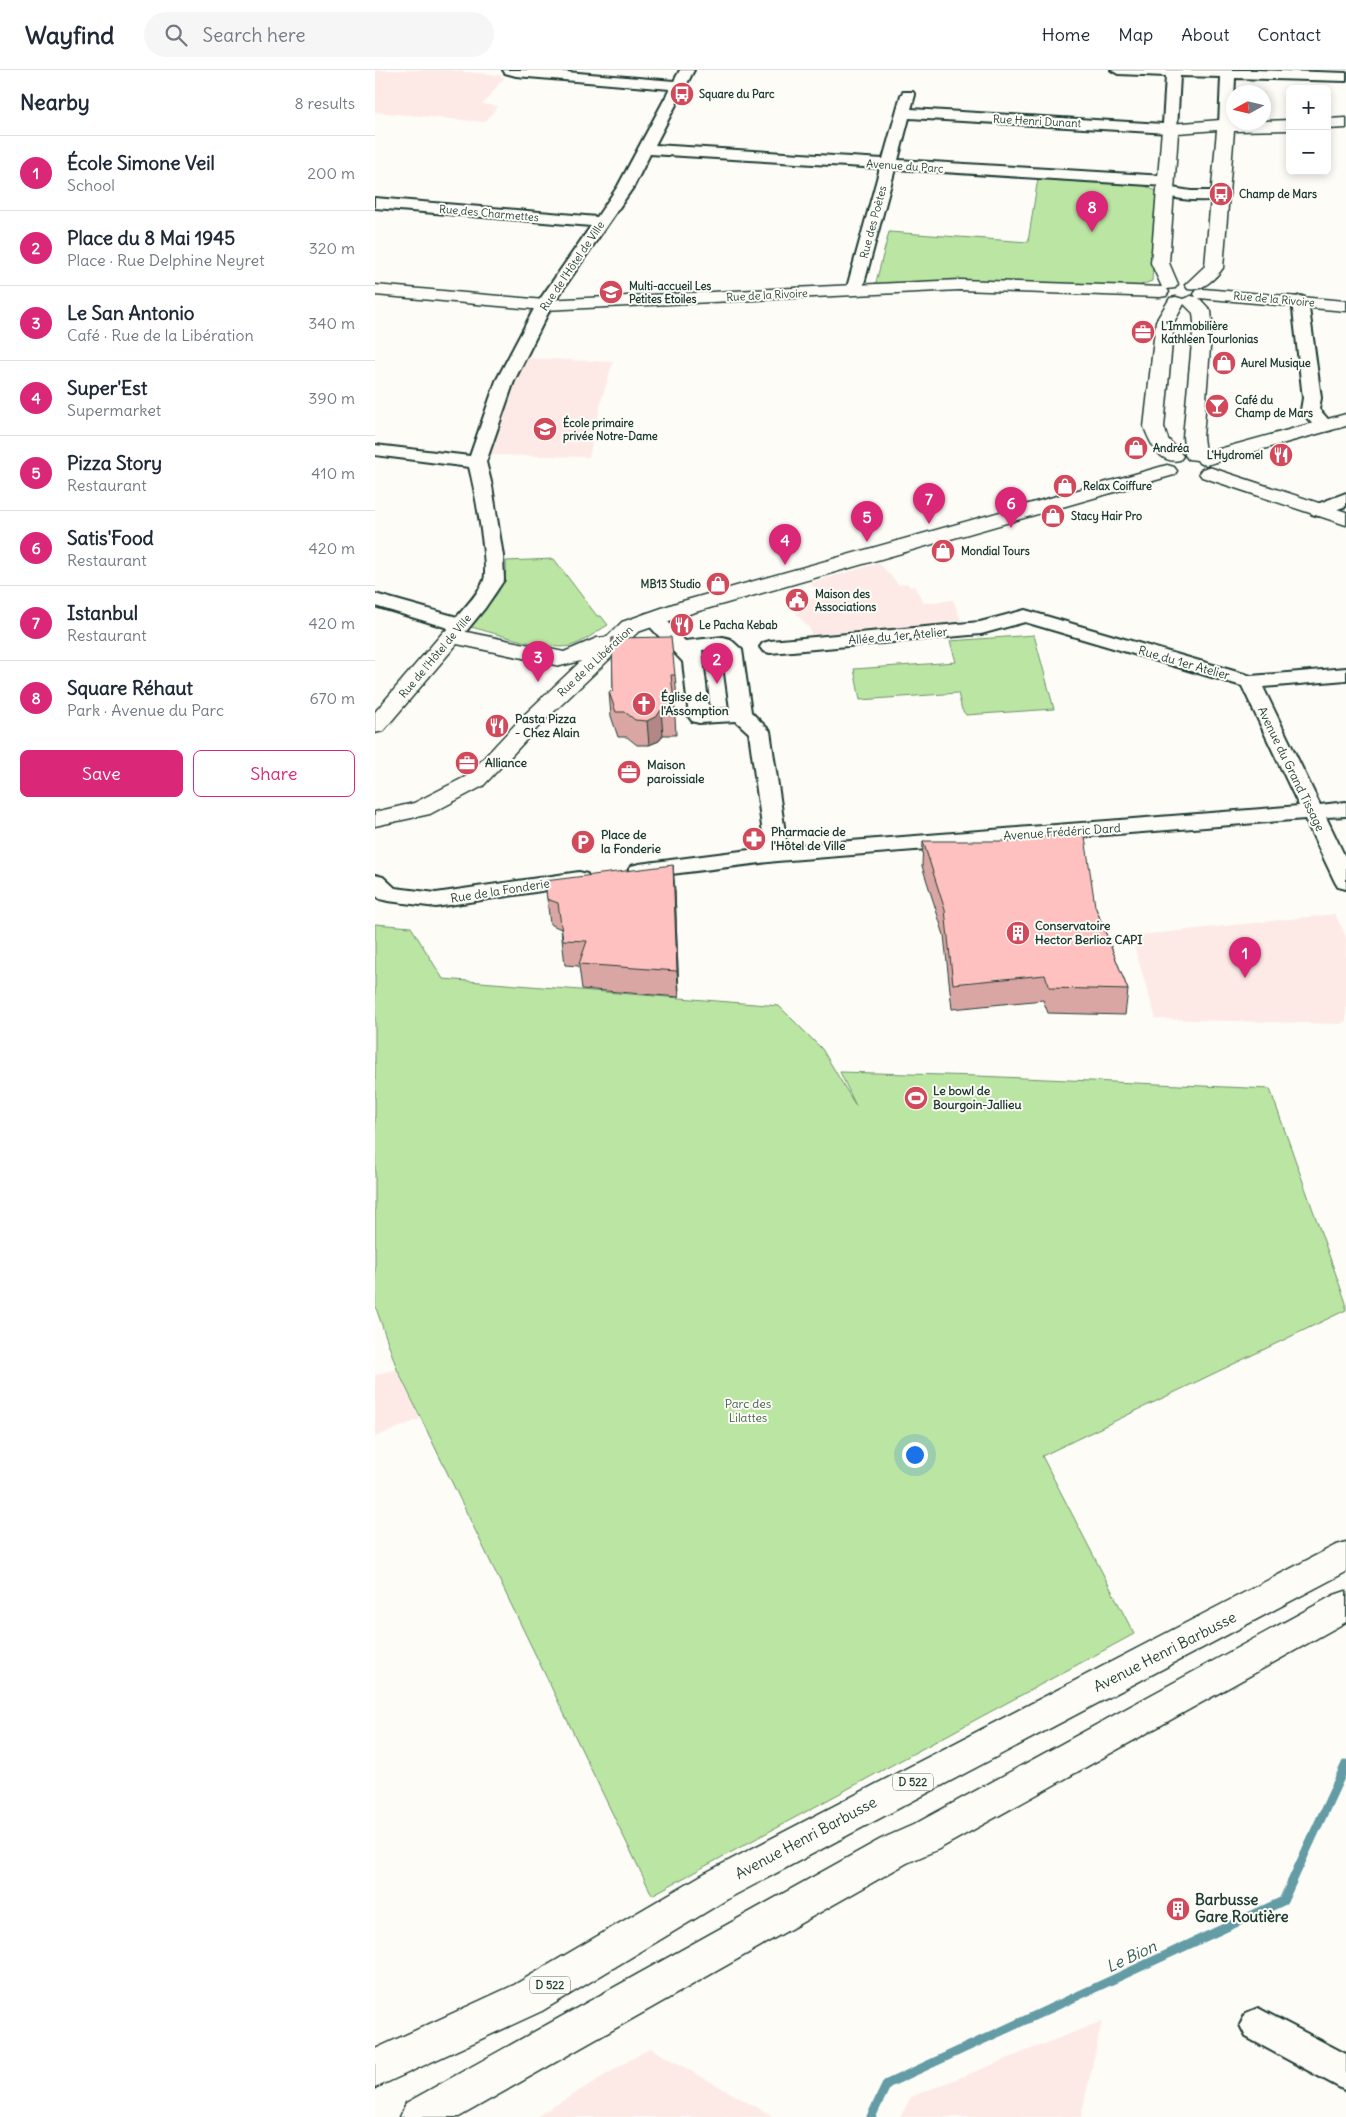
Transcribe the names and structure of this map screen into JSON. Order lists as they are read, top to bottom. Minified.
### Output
{"streets":{"street":["Rue Henri Dunant","Avenue du Parc","Rue des Charmettes","Rue des Poètes","Rue de l'Hôtel de Ville","Rue de la Rivoire","Allée du 1er Atelier","Rue de la Libération","Rue du 1er Atelier","Avenue du Grand Tissage","Avenue Frédéric Dard","Rue de la Fonderie","Avenue Henri Barbusse","D 522"]},"crossings":[["Rue Henri Dunant","Rue des Poètes"],["Avenue du Parc","Rue des Poètes"],["Avenue du Parc","Rue de l'Hôtel de Ville"],["Rue des Charmettes","Rue de l'Hôtel de Ville"],["Rue des Poètes","Rue de la Rivoire"],["Rue de l'Hôtel de Ville","Rue de la Rivoire"],["Allée du 1er Atelier","Rue du 1er Atelier"],["Rue du 1er Atelier","Avenue du Grand Tissage"],["Avenue du Grand Tissage","Avenue Frédéric Dard"],["Avenue Frédéric Dard","Rue de la Fonderie"]],"water":["Le Bion"],"parks":["Parc des Lilattes"],"places":{"bus stop":["Square du Parc","Champ de Mars"],"school or university":["Multi-accueil Les Petites Etoiles","École primaire privée Notre-Dame"],"office":["L'Immobilière Kathleen Tourlonias","Alliance","Maison paroissiale"],"shop":["Aurel Musique","Andréa","Relax Coiffure","Stacy Hair Pro","Mondial Tours","MB13 Studio"],"bar":["Café du Champ de Mars"],"restaurant":["L'Hydromel","Le Pacha Kebab","Pasta Pizza - Chez Alain"],"public building":["Maison des Associations"],"church":["Église de l'Assomption"],"pharmacy":["Pharmacie de l'Hôtel de Ville"],"parking":["Place de la Fonderie"],"building":["Conservatoire Hector Berlioz CAPI","Barbusse Gare Routière"],"sports":["Le bowl de Bourgoin-Jallieu"]},"north":"left","page":{"header":"Wayfind","search":"Search here","nav":["Home","Map","About","Contact"],"heading":["Nearby","8 results"],"map_buttons":["+","−"],"list":[{"mark":"1","name":"École Simone Veil","note":"School","value":"200 m"},{"mark":"2","name":"Place du 8 Mai 1945","note":"Place · Rue Delphine Neyret","value":"320 m"},{"mark":"3","name":"Le San Antonio","note":"Café · Rue de la Libération","value":"340 m"},{"mark":"4","name":"Super'Est","note":"Supermarket","value":"390 m"},{"mark":"5","name":"Pizza Story","note":"Restaurant","value":"410 m"},{"mark":"6","name":"Satis'Food","note":"Restaurant","value":"420 m"},{"mark":"7","name":"Istanbul","note":"Restaurant","value":"420 m"},{"mark":"8","name":"Square Réhaut","note":"Park · Avenue du Parc","value":"670 m"}],"pins":["8","7","6","5","4","3","2","1"],"buttons":["Save","Share"]}}
